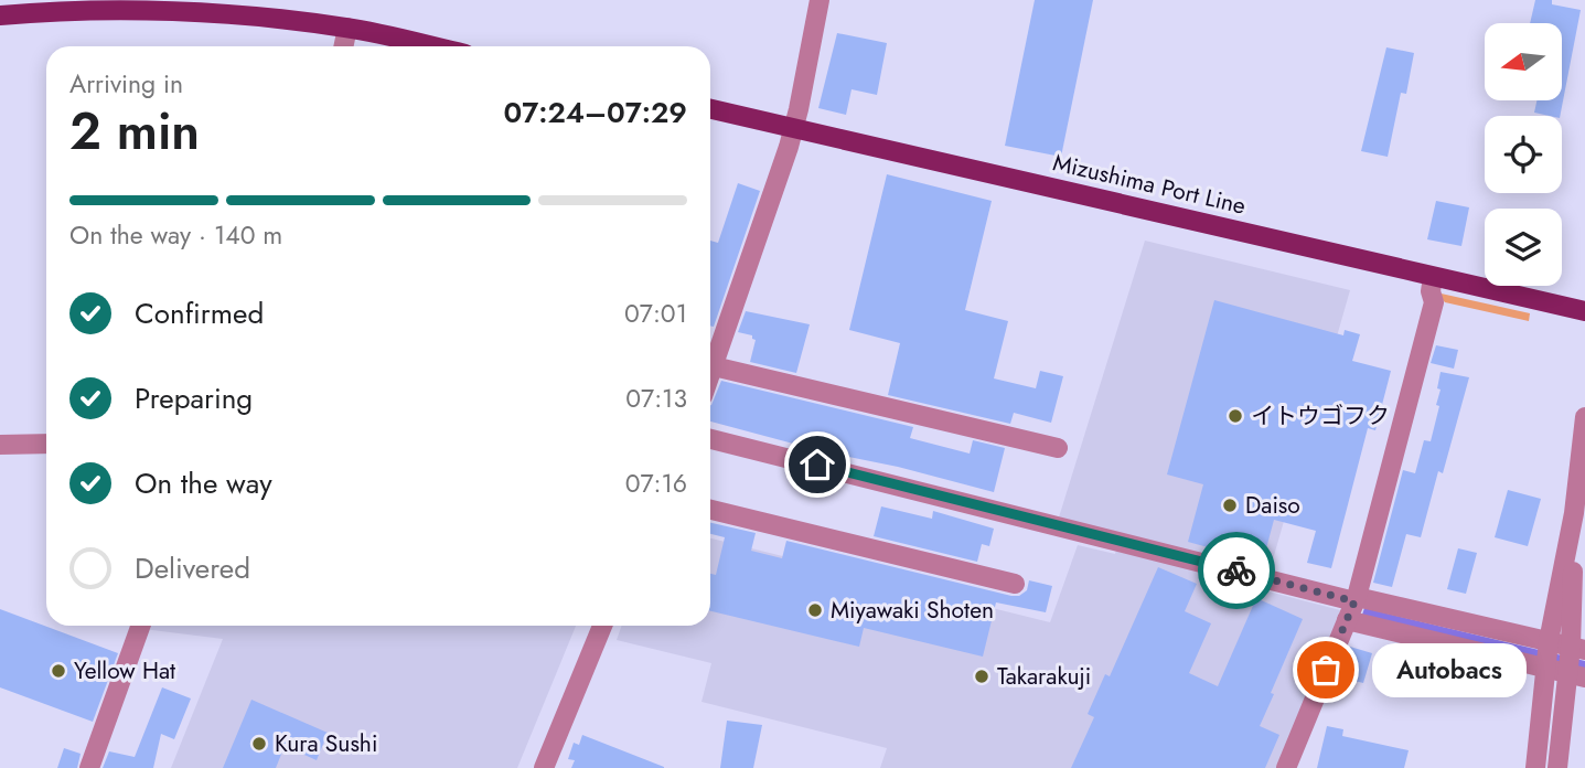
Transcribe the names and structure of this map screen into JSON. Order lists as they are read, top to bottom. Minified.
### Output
{"streets":{"main road":["Mizushima Port Line"]},"places":["イトウゴフク","Daiso","Miyawaki Shoten","Autobacs","Yellow Hat","Takarakuji","Kura Sushi"],"north":"left","page":{"heading":["2 min","Arriving in","07:24–07:29"],"bar":"On the way · 140 m","list":[["Confirmed","07:01"],["Preparing","07:13"],["On the way","07:16"],"Delivered"],"bubble":"Autobacs"}}
